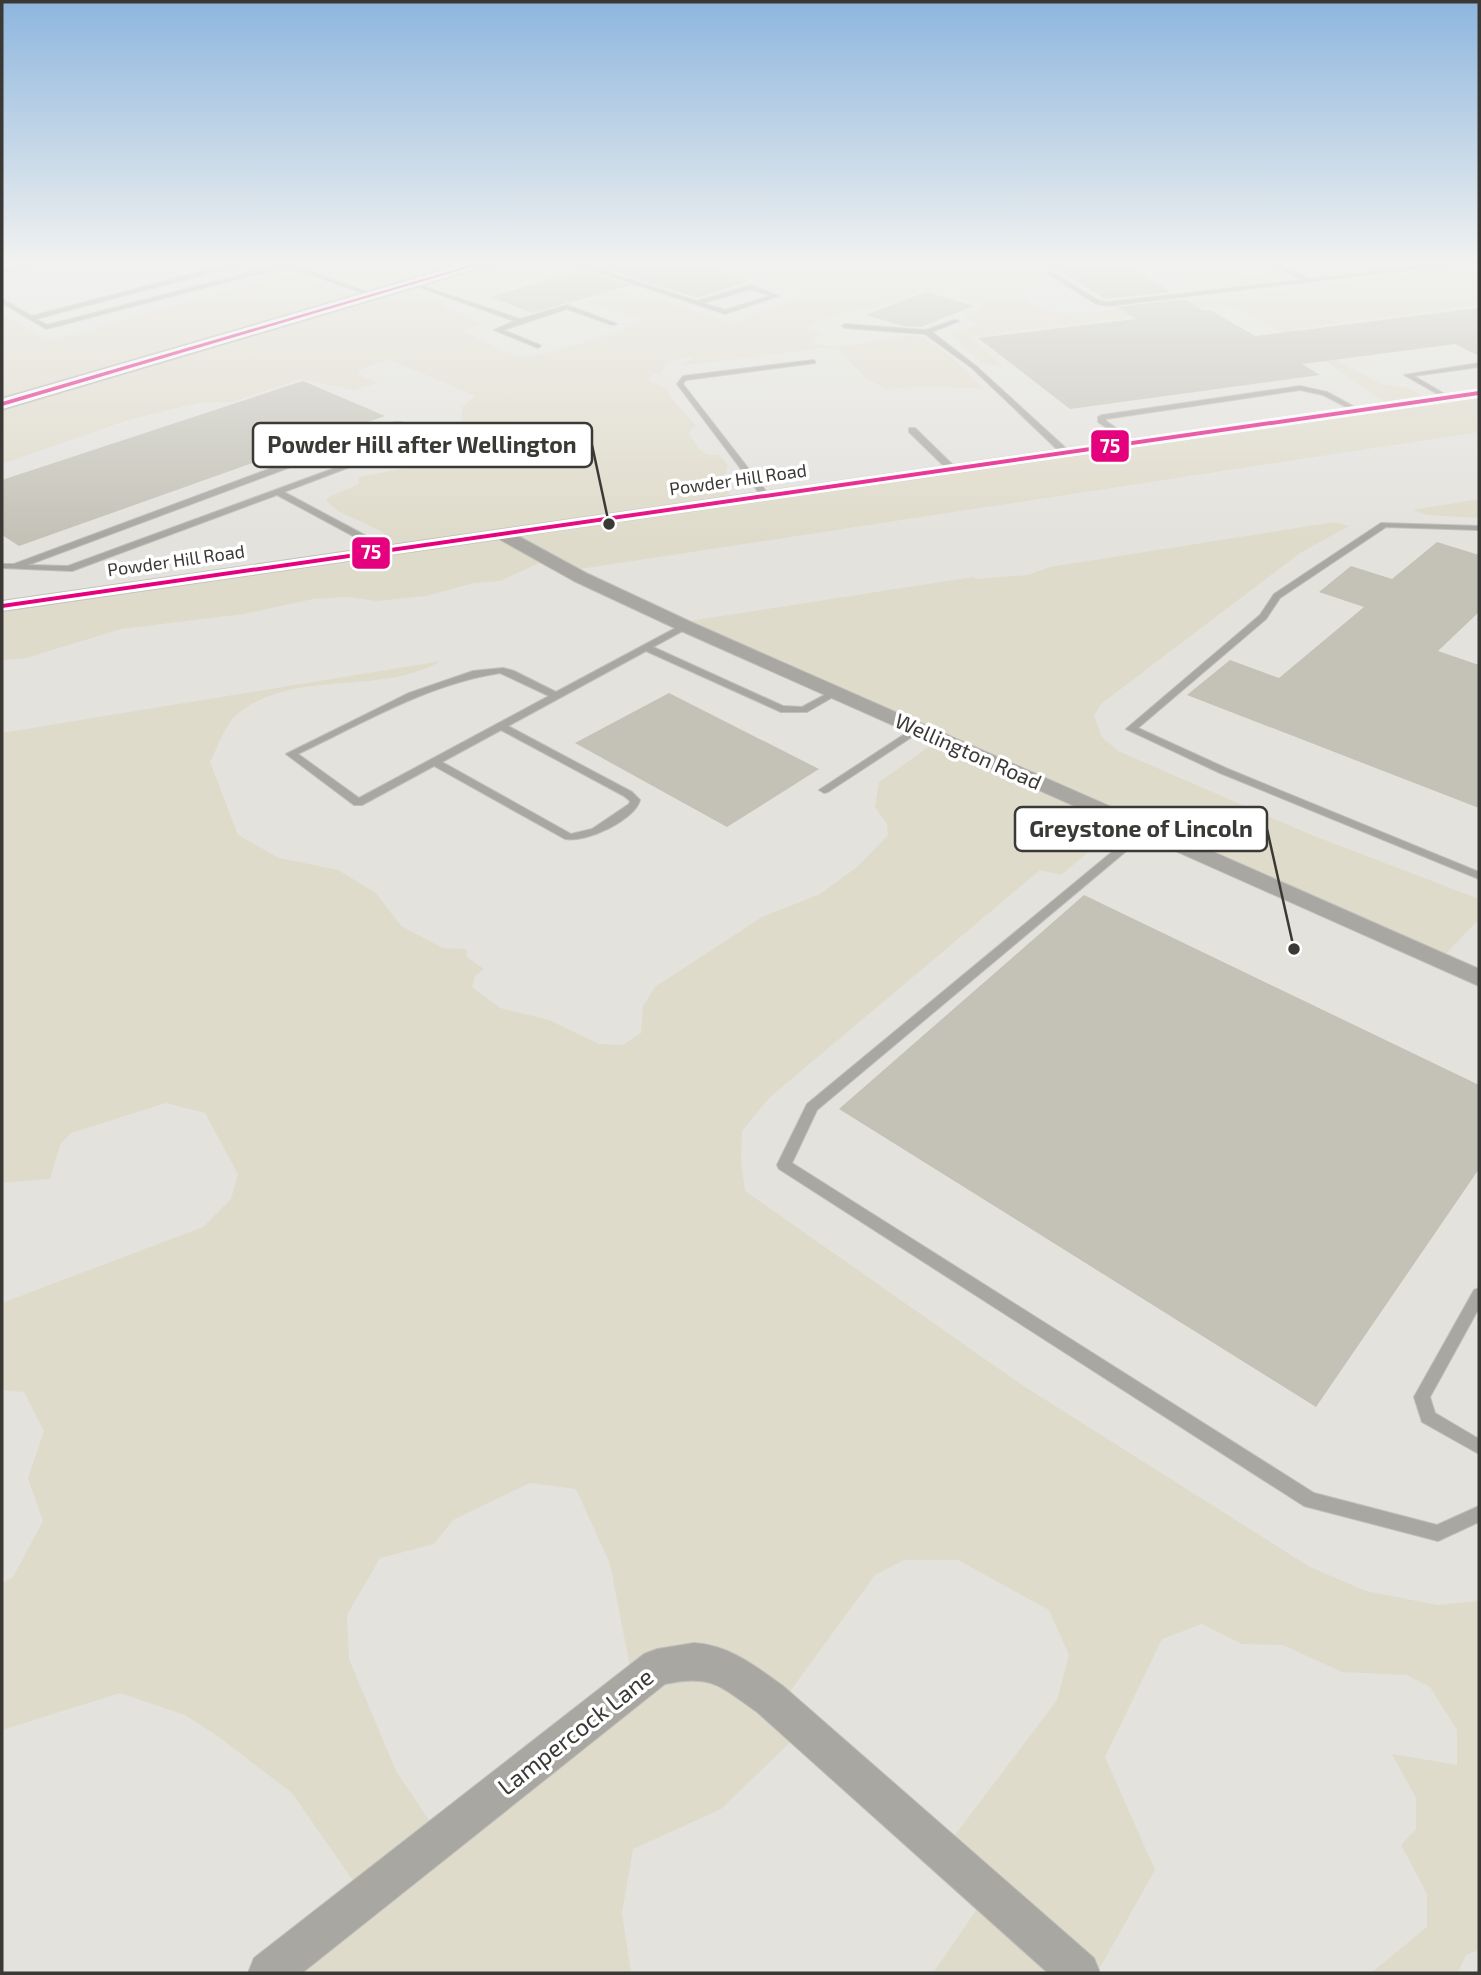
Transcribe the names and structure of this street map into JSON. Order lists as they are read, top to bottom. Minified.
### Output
{"streets":{"street":["Powder Hill Road","Wellington Road","Lampercock Lane"]},"crossings":[["Powder Hill Road","Wellington Road"]],"places":["Powder Hill after Wellington","Greystone of Lincoln"],"lines":["transit line 75"]}
